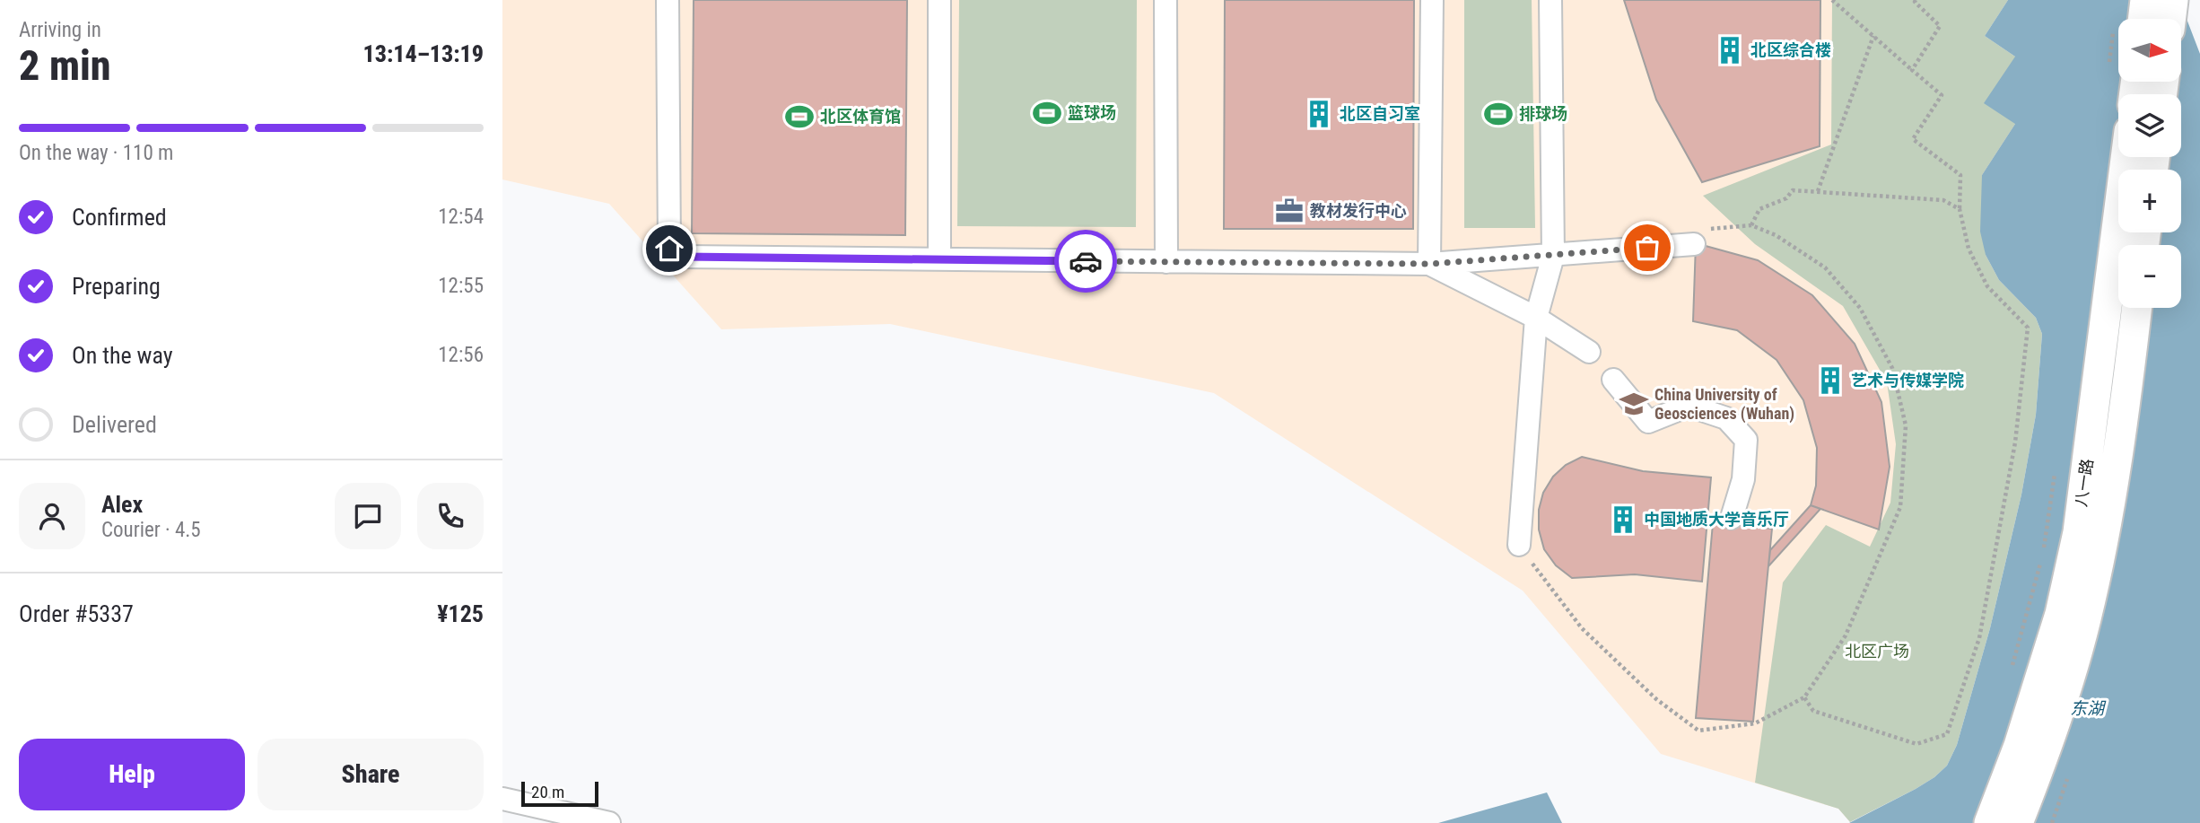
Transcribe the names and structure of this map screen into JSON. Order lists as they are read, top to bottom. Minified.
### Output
{"streets":{"main road":["八一路"]},"water":["东湖"],"parks":["北区广场"],"places":{"building":["北区综合楼","北区自习室","艺术与传媒学院","中国地质大学音乐厅"],"sports":["篮球场","排球场","北区体育馆"],"office":["教材发行中心"],"school or university":["China University of Geosciences (Wuhan)"]},"scale_bar":"20 m","north":"right","page":{"heading":["2 min","Arriving in","13:14–13:19"],"panel":["Alex","Courier · 4.5","Order #5337","¥125"],"map_buttons":["+","−"],"bar":"On the way · 110 m","list":[["Confirmed","12:54"],["Preparing","12:55"],["On the way","12:56"],"Delivered"],"buttons":["Help","Share"],"scale":"20 m"}}
